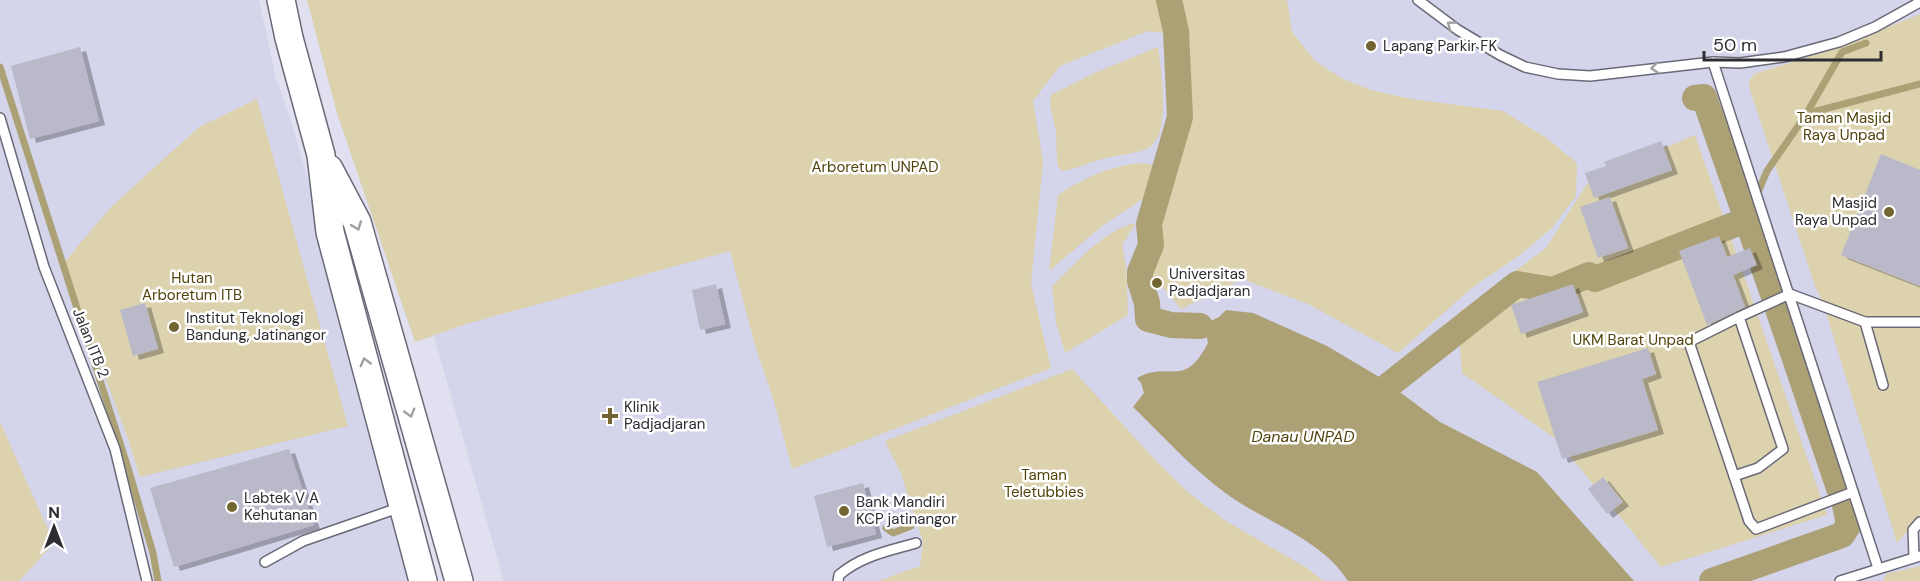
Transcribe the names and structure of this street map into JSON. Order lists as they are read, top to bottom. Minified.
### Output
{"streets":{"lane":["Jalan ITB 2"]},"water":["Danau UNPAD"],"parks":["Taman Masjid Raya Unpad","Arboretum UNPAD","Hutan Arboretum ITB","UKM Barat Unpad","Taman Teletubbies"],"places":{"other":["Lapang Parkir FK","Masjid Raya Unpad","Universitas Padjadjaran","Institut Teknologi Bandung, Jatinangor","Labtek V A Kehutanan","Bank Mandiri KCP jatinangor"],"health":["Klinik Padjadjaran"]},"scale_bar":"50 m","north":"top"}
